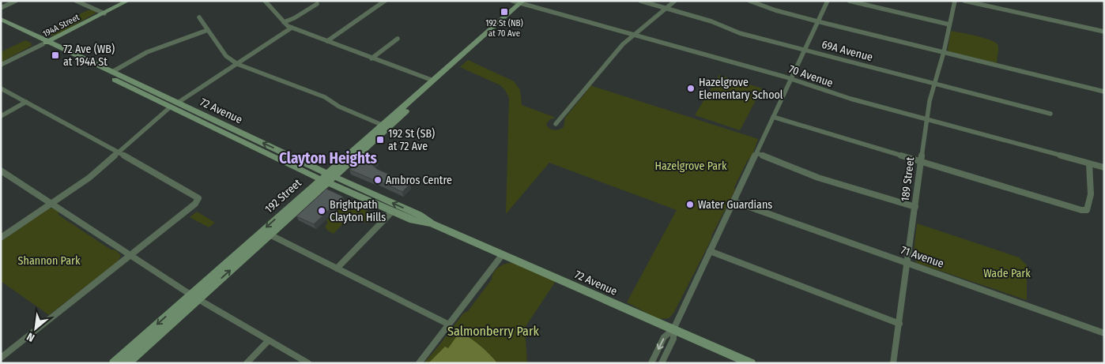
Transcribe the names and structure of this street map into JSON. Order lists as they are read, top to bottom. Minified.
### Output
{"streets":{"main road":["194A Street","72 Avenue","192 Street"],"street":["69A Avenue","70 Avenue","189 Street","71 Avenue"]},"crossings":[["194A Street","72 Avenue"],["69A Avenue","189 Street"],["70 Avenue","189 Street"],["70 Avenue","192 Street"],["72 Avenue","192 Street"],["189 Street","71 Avenue"]],"districts":["Clayton Heights"],"parks":["Hazelgrove Park","Shannon Park","Wade Park","Salmonberry Park"],"places":{"transit":["192 St (NB) at 70 Ave","72 Ave (WB) at 194A St","192 St (SB) at 72 Ave"],"other":["Hazelgrove Elementary School","Ambros Centre","Water Guardians","Brightpath Clayton Hills"]},"north":"bottom left"}
